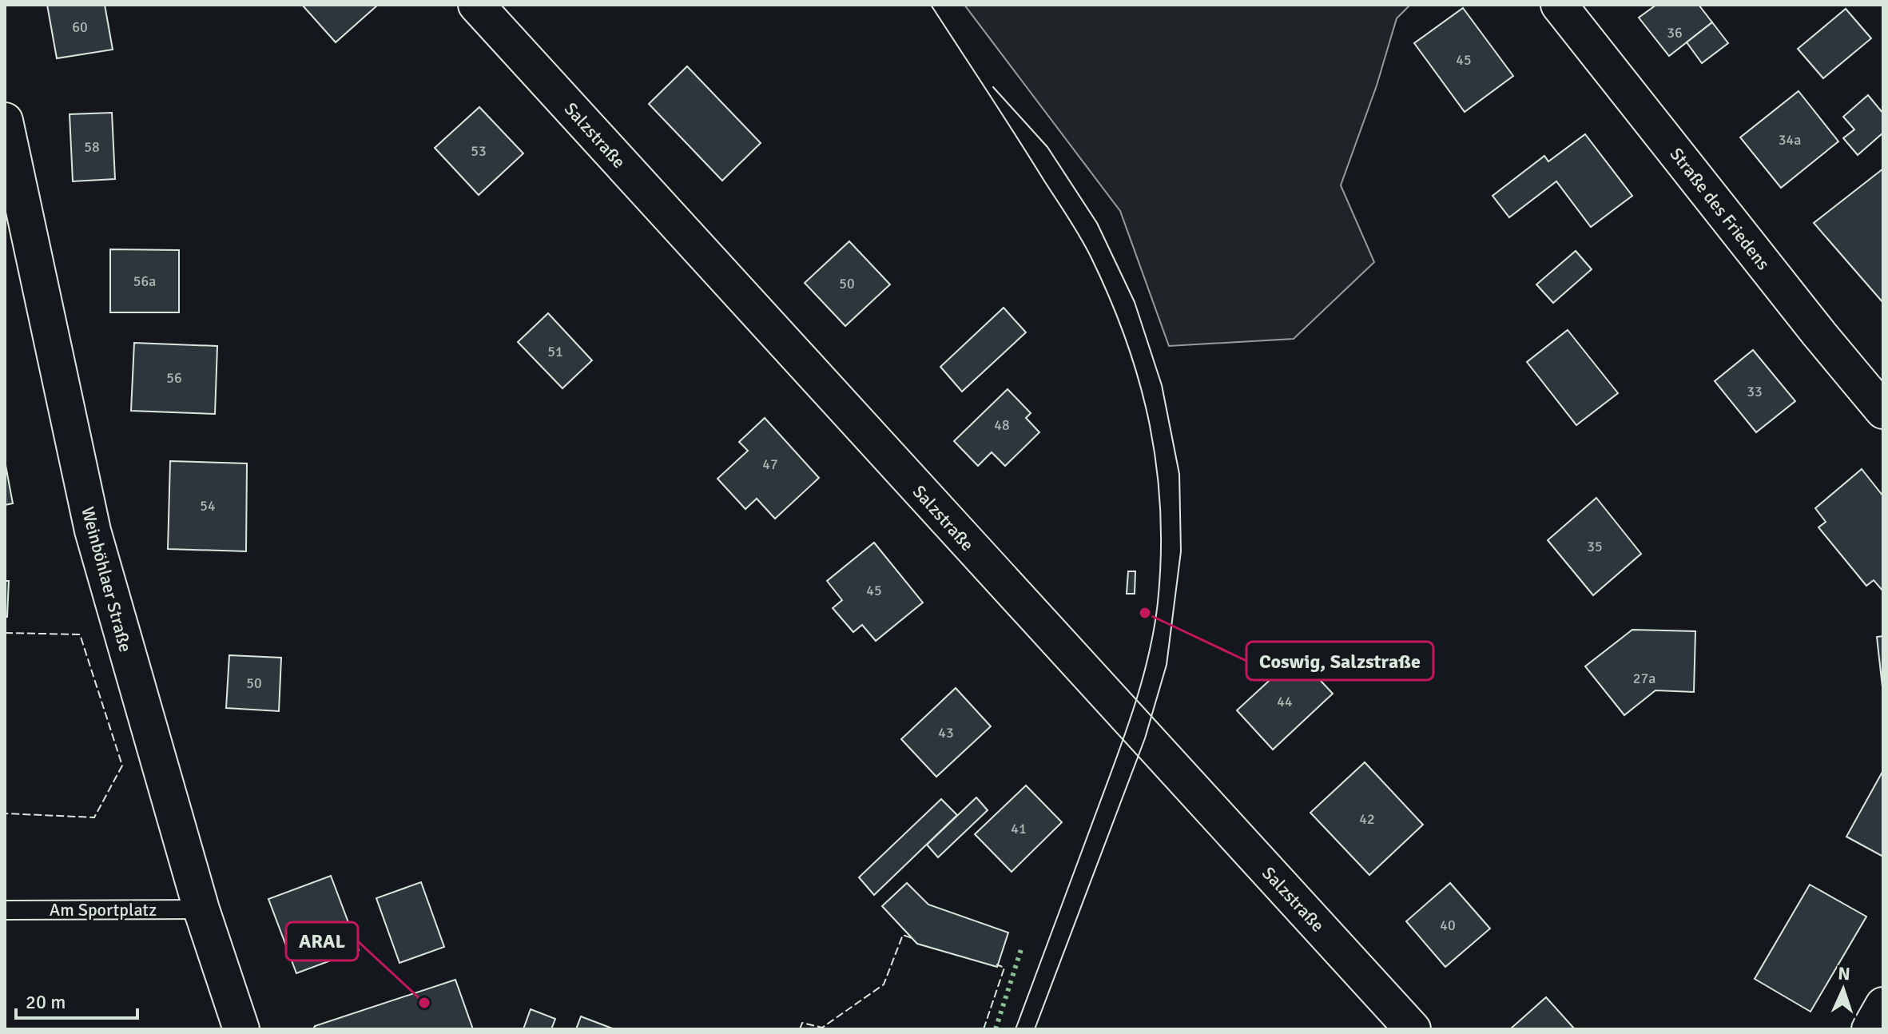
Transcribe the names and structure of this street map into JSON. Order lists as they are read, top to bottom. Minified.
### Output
{"streets":{"street":["Salzstraße","Straße des Friedens","Weinböhlaer Straße"],"lane":["Am Sportplatz"]},"crossings":[["Weinböhlaer Straße","Am Sportplatz"]],"places":["Coswig, Salzstraße","ARAL"],"house_numbers":["60","36","45","34a","58","53","56a","50","51","56","33","48","47","54","35","45","27a","50","44","43","42","41","40"],"scale_bar":"20 m","north":"top"}
